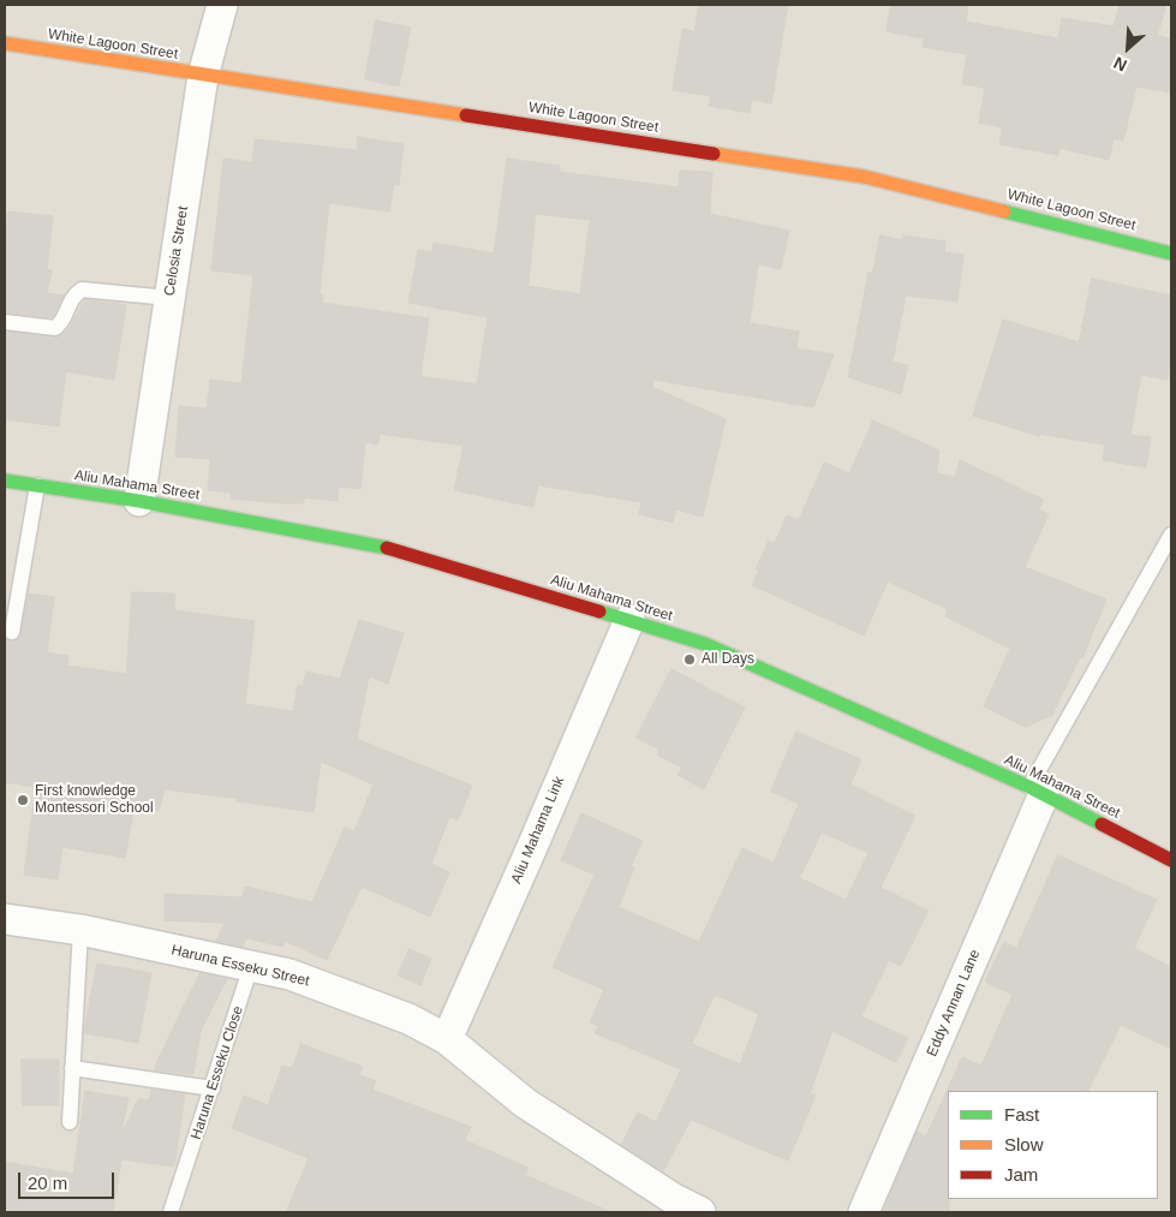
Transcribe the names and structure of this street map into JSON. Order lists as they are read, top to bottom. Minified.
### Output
{"streets":{"street":["White Lagoon Street","Celosia Street","Aliu Mahama Street","Aliu Mahama Link","Haruna Esseku Street","Eddy Annan Lane"],"lane":["Haruna Esseku Close"]},"crossings":[["White Lagoon Street","Celosia Street"],["Celosia Street","Aliu Mahama Street"],["Aliu Mahama Street","Aliu Mahama Link"],["Aliu Mahama Street","Eddy Annan Lane"],["Aliu Mahama Link","Haruna Esseku Street"],["Haruna Esseku Street","Haruna Esseku Close"]],"places":["All Days","First knowledge Montessori School"],"legend":["Fast","Slow","Jam"],"scale_bar":"20 m","north":"bottom left"}
